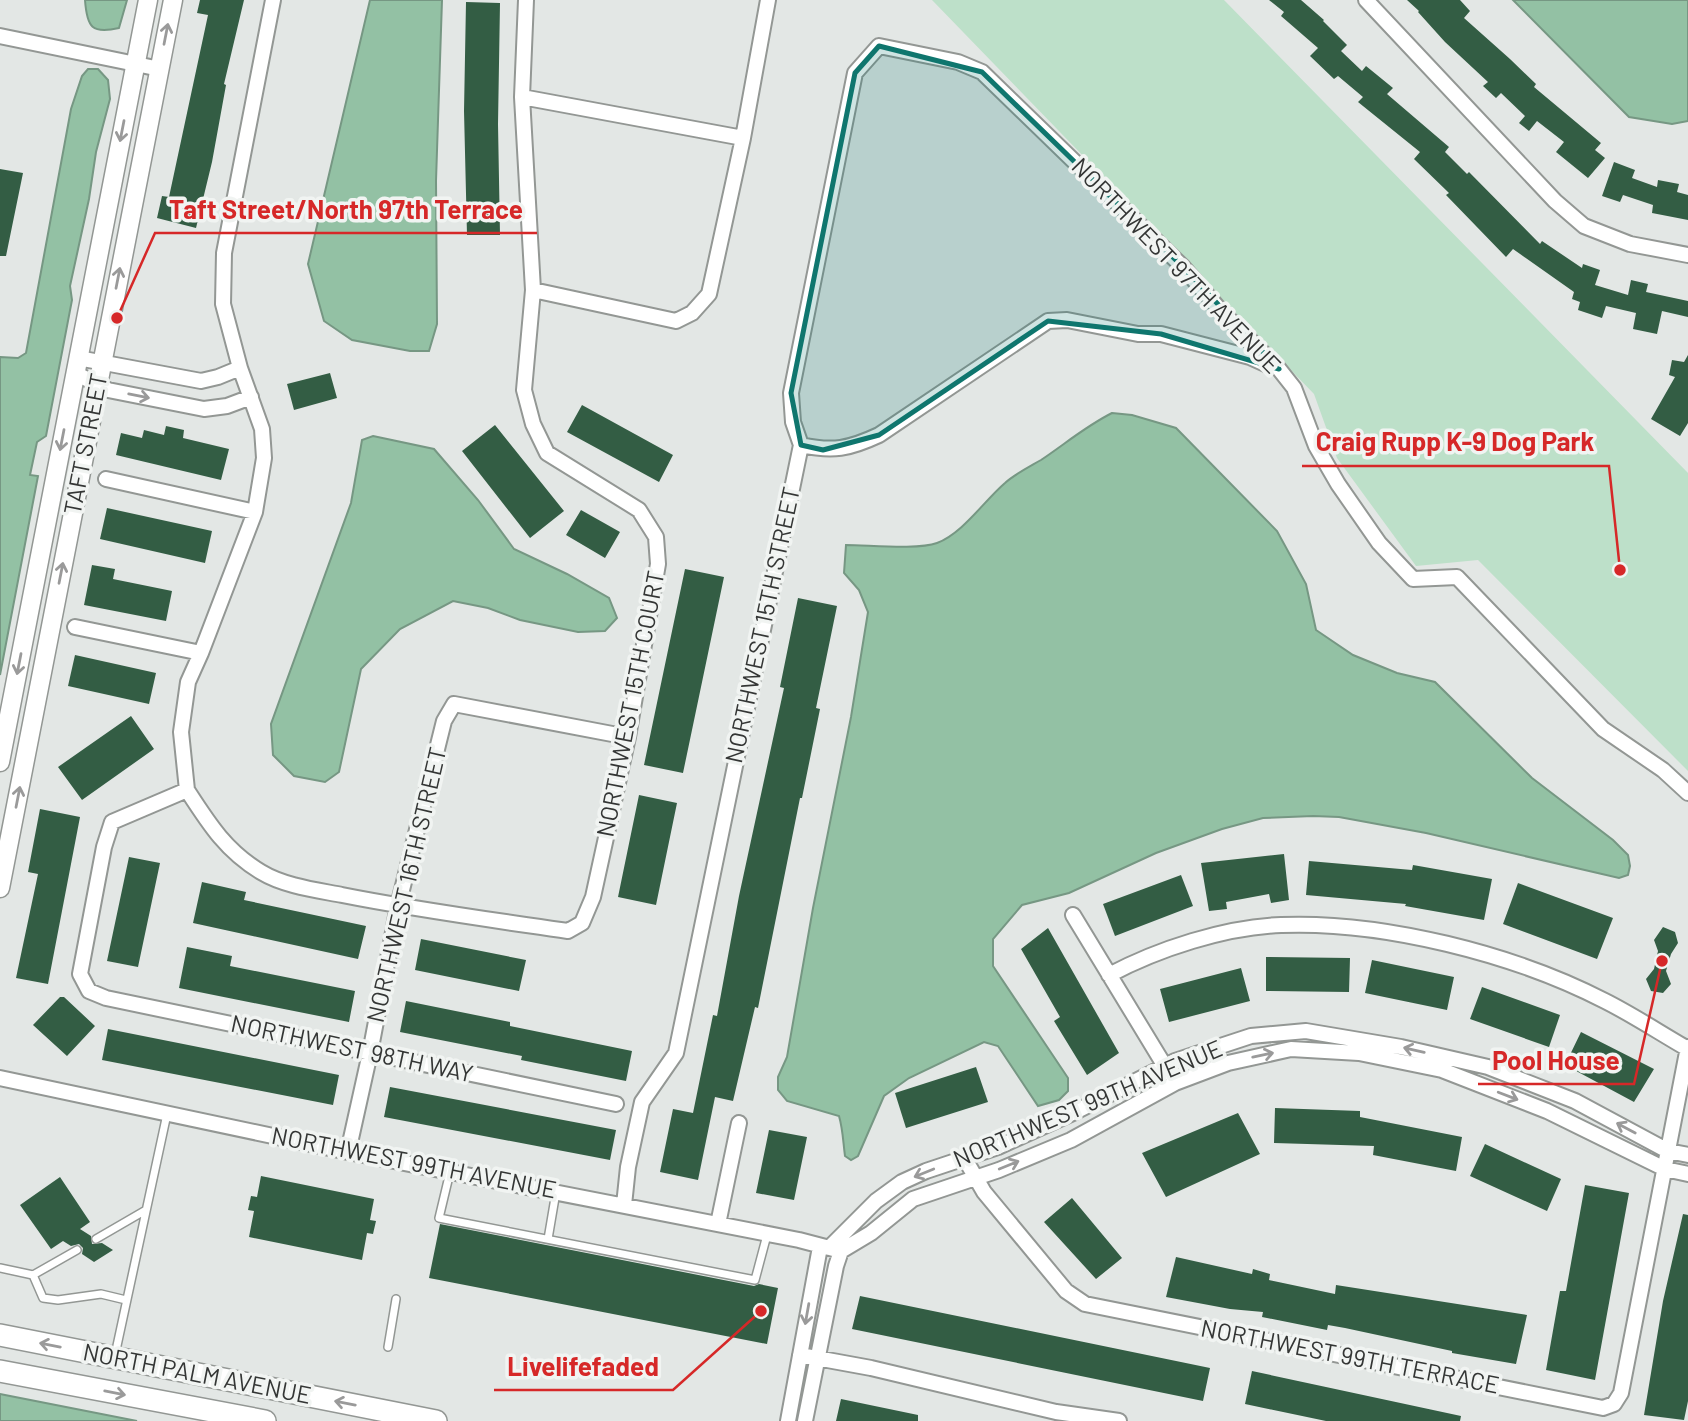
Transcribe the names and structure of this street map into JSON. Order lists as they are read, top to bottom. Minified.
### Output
{"streets":{"main road":["NORTH PALM AVENUE"],"street":["NORTHWEST 97TH AVENUE","TAFT STREET","NORTHWEST 15TH STREET","NORTHWEST 15TH COURT","NORTHWEST 16TH STREET","NORTHWEST 98TH WAY","NORTHWEST 99TH AVENUE","NORTHWEST 99TH TERRACE"]},"crossings":[["NORTHWEST 97TH AVENUE","NORTHWEST 15TH STREET"],["NORTHWEST 15TH STREET","NORTHWEST 99TH AVENUE"],["NORTHWEST 15TH COURT","NORTHWEST 16TH STREET"],["NORTHWEST 16TH STREET","NORTHWEST 98TH WAY"],["NORTHWEST 16TH STREET","NORTHWEST 99TH AVENUE"],["NORTHWEST 99TH AVENUE","NORTHWEST 99TH TERRACE"]],"places":["Taft Street/North 97th Terrace","Craig Rupp K-9 Dog Park","Pool House","Livelifefaded"]}
